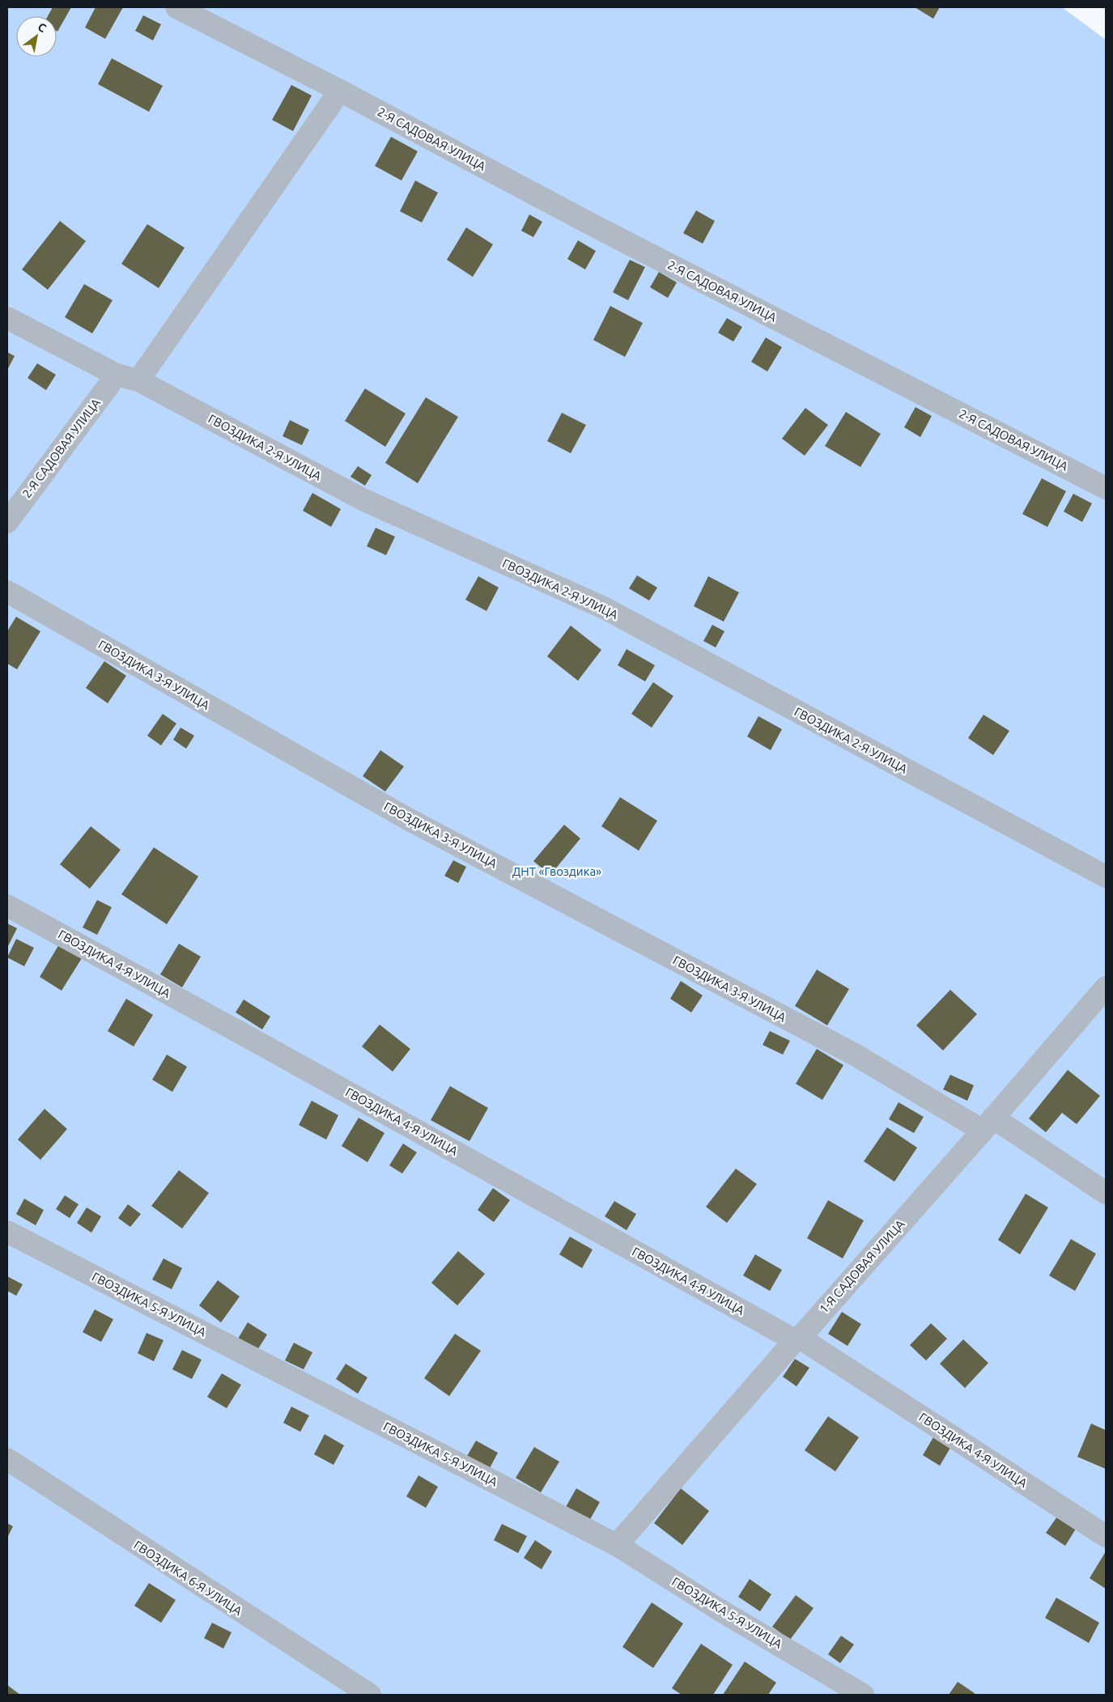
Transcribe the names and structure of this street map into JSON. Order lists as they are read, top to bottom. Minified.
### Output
{"streets":{"street":["2-Я САДОВАЯ УЛИЦА","ГВОЗДИКА 2-Я УЛИЦА","ГВОЗДИКА 3-Я УЛИЦА","ГВОЗДИКА 4-Я УЛИЦА","1-Я САДОВАЯ УЛИЦА","ГВОЗДИКА 5-Я УЛИЦА","ГВОЗДИКА 6-Я УЛИЦА"]},"crossings":[["2-Я САДОВАЯ УЛИЦА","ГВОЗДИКА 2-Я УЛИЦА"],["ГВОЗДИКА 3-Я УЛИЦА","1-Я САДОВАЯ УЛИЦА"],["ГВОЗДИКА 4-Я УЛИЦА","1-Я САДОВАЯ УЛИЦА"],["1-Я САДОВАЯ УЛИЦА","ГВОЗДИКА 5-Я УЛИЦА"]],"parks":["ДНТ «Гвоздика»"],"north":"top right"}
